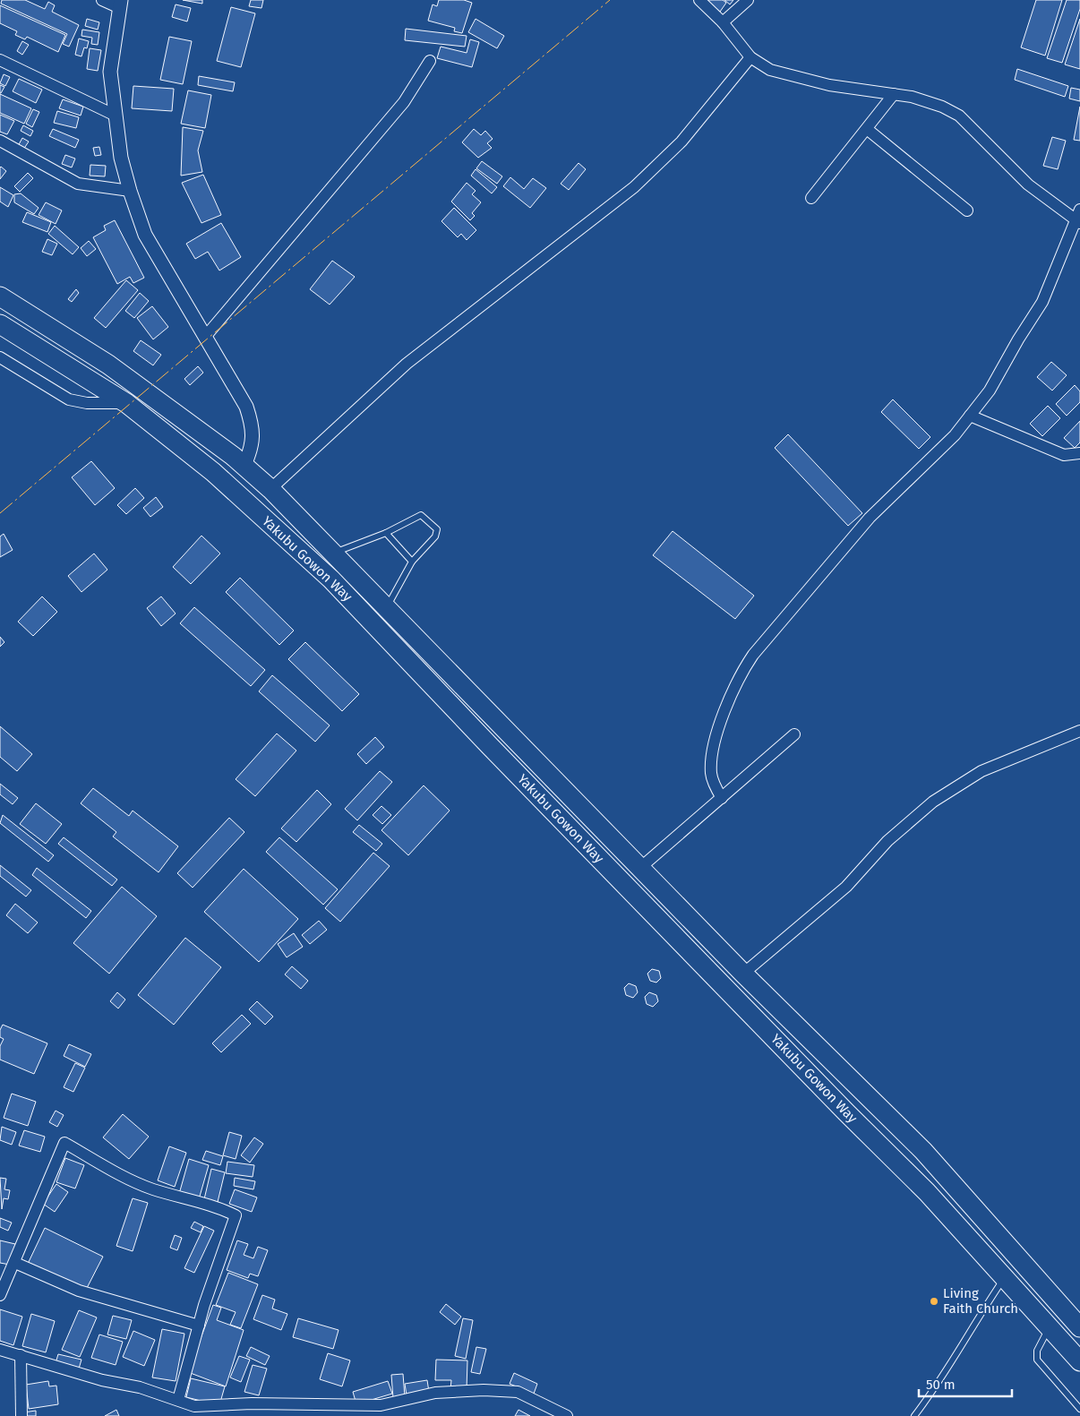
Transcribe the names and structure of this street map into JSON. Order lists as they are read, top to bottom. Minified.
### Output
{"streets":{"highway":["Yakubu Gowon Way"]},"places":["Living Faith Church"],"scale_bar":"50 m"}
